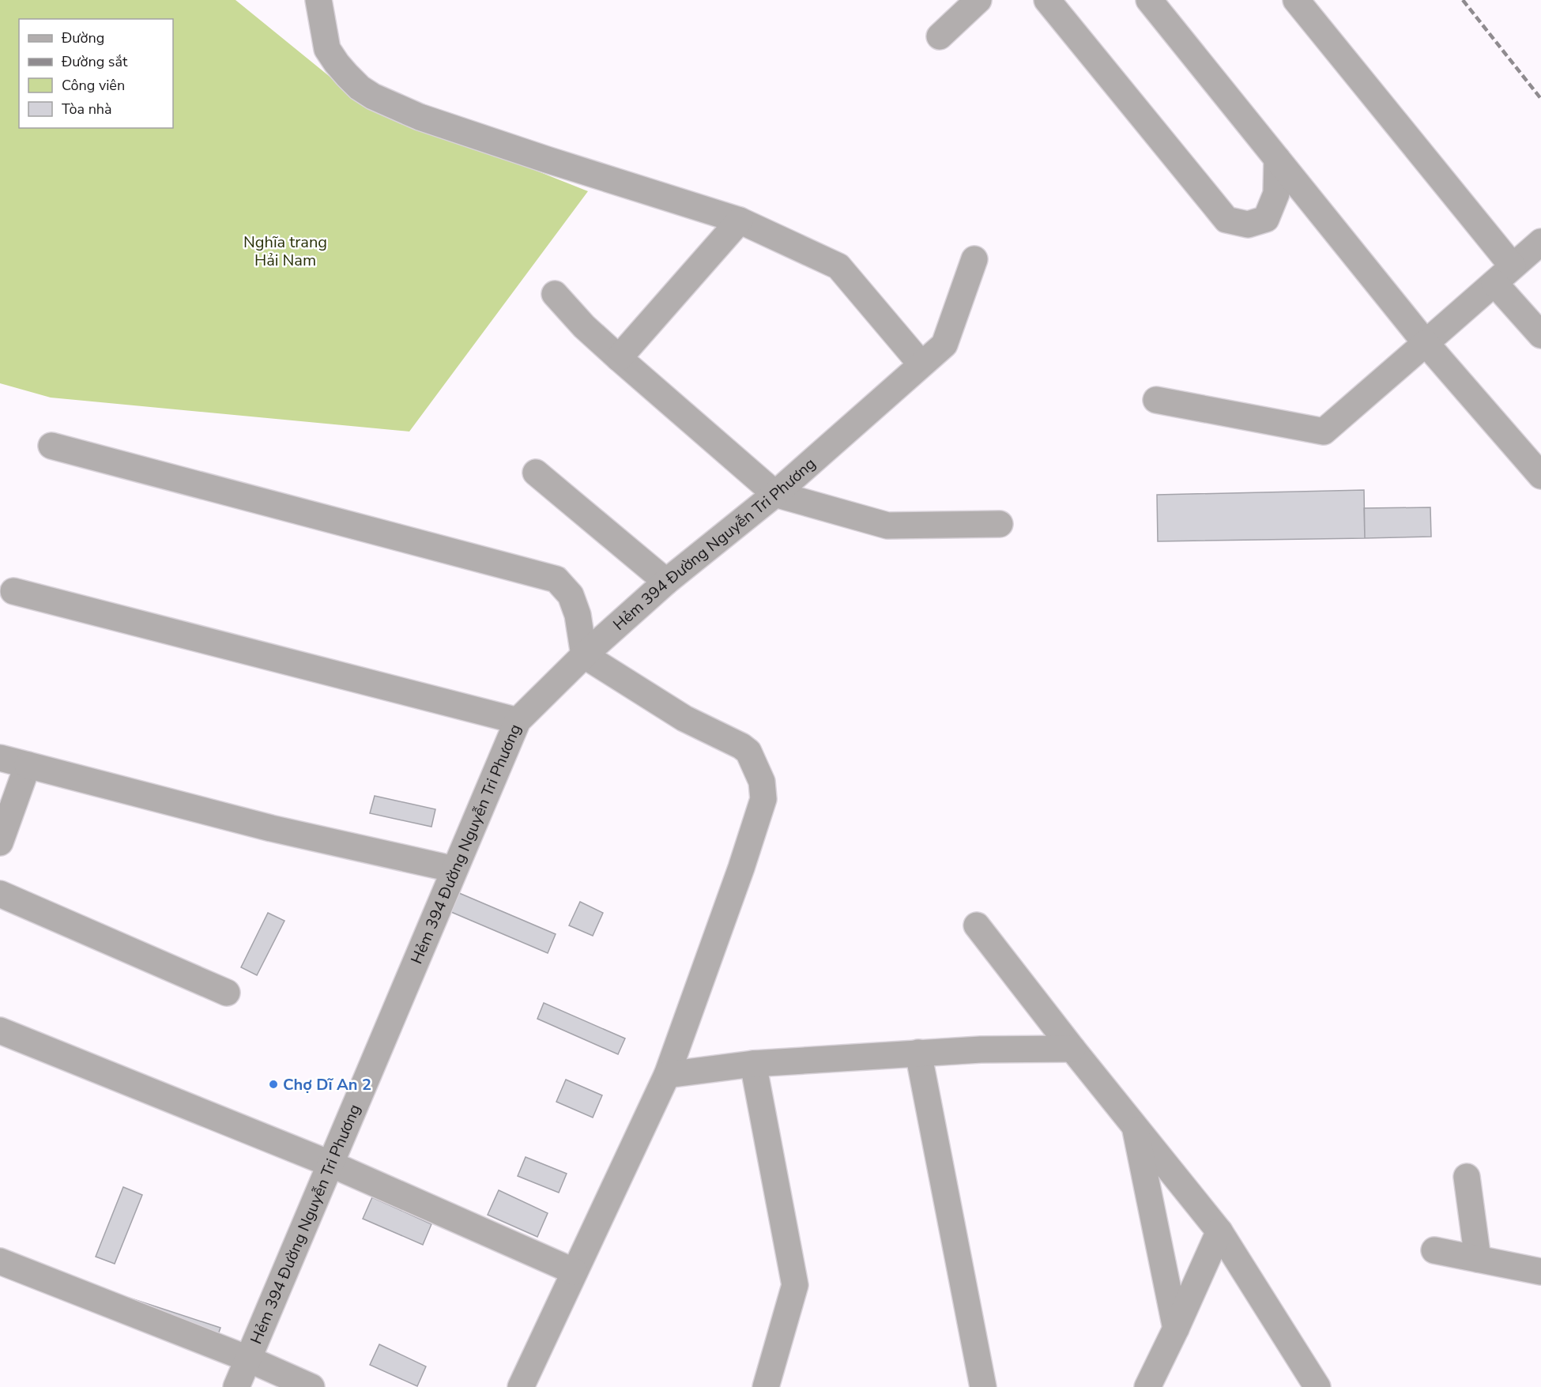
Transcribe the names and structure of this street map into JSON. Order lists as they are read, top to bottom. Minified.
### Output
{"streets":{"street":["Hẻm 394 Đường Nguyễn Tri Phương"]},"parks":["Nghĩa trang Hải Nam"],"places":["Chợ Dĩ An 2"],"legend":["Đường","Đường sắt","Công viên","Tòa nhà"]}
